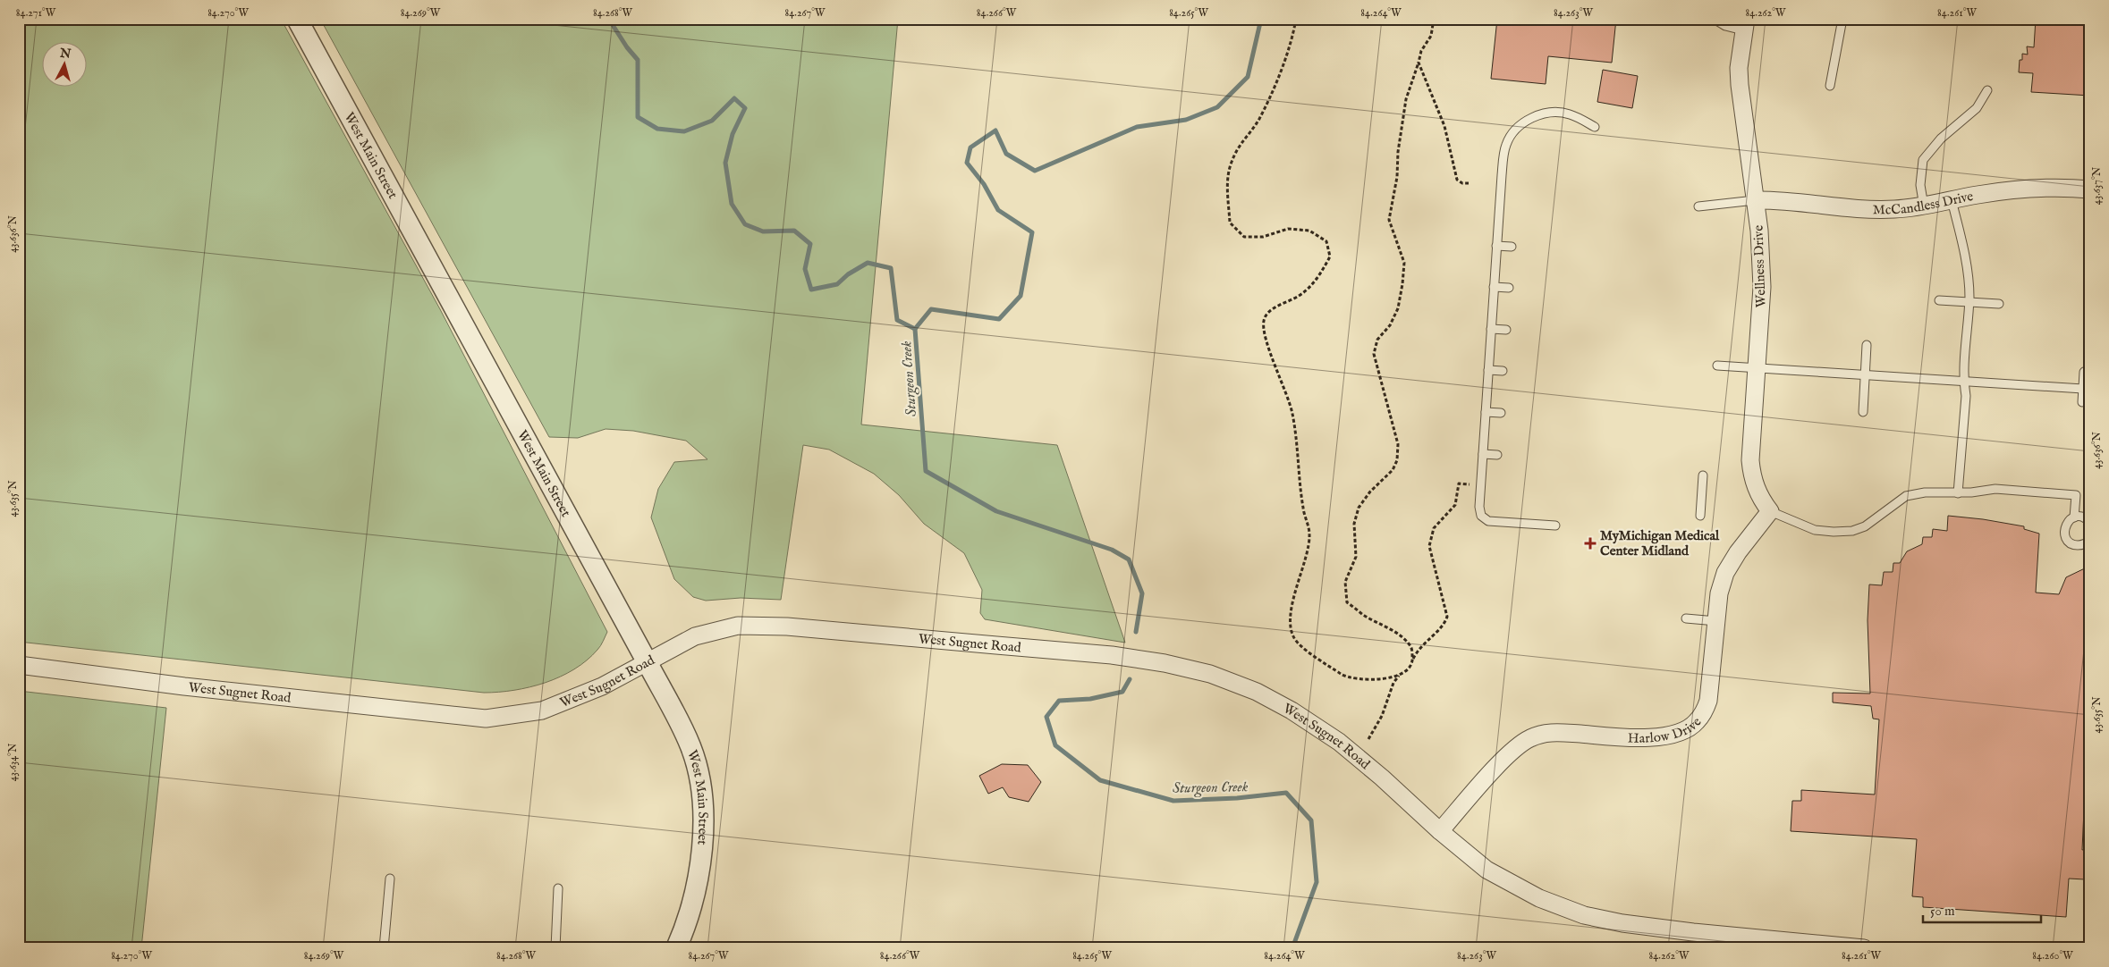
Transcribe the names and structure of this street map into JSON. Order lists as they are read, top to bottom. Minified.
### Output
{"streets":{"street":["West Main Street","McCandless Drive","Wellness Drive","West Sugnet Road","Harlow Drive"]},"crossings":[["West Main Street","West Sugnet Road"],["McCandless Drive","Wellness Drive"],["Wellness Drive","Harlow Drive"],["West Sugnet Road","Harlow Drive"]],"water":["Sturgeon Creek"],"places":{"health":["MyMichigan Medical Center Midland"]},"scale_bar":"50 m","north":"top","coordinates":["84.271°W","84.270°W","84.269°W","84.268°W","84.267°W","84.266°W","84.265°W","84.264°W","84.263°W","84.262°W","84.261°W","43.637°N","43.636°N","43.635°N","43.634°N","84.260°W"]}
